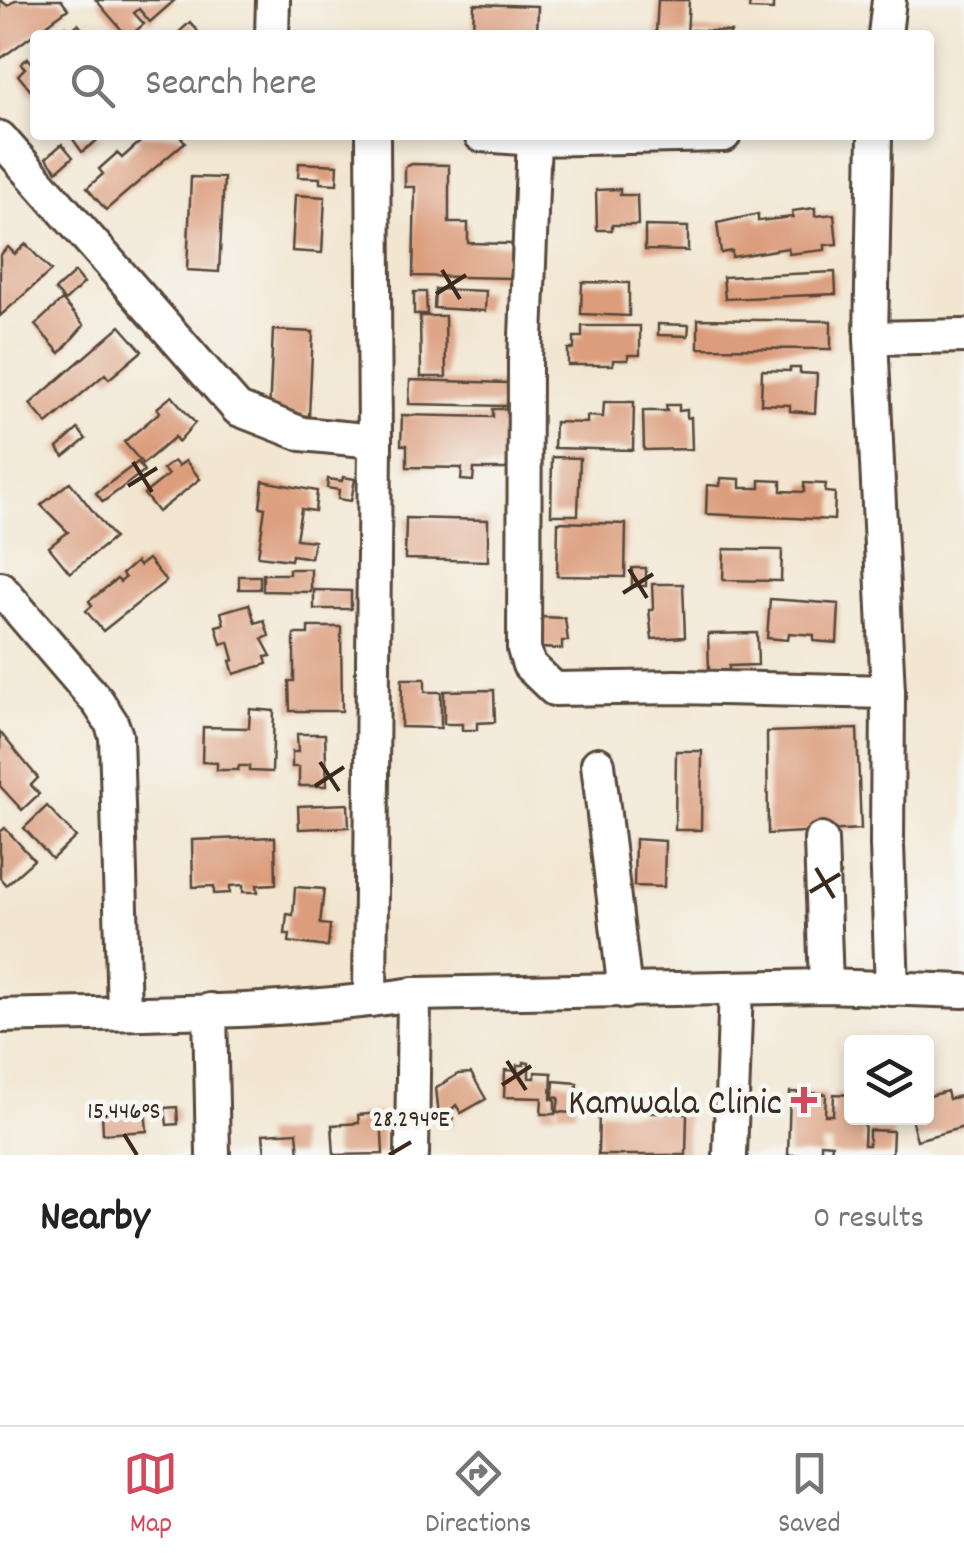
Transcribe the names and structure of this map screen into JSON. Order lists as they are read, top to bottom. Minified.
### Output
{"places":{"health":["Kamwala Clinic"]},"page":{"search":"Search here","heading":["Nearby","0 results"],"nav":["Map","Directions","Saved"]},"coordinates":["15.446°S","28.294°E"]}
